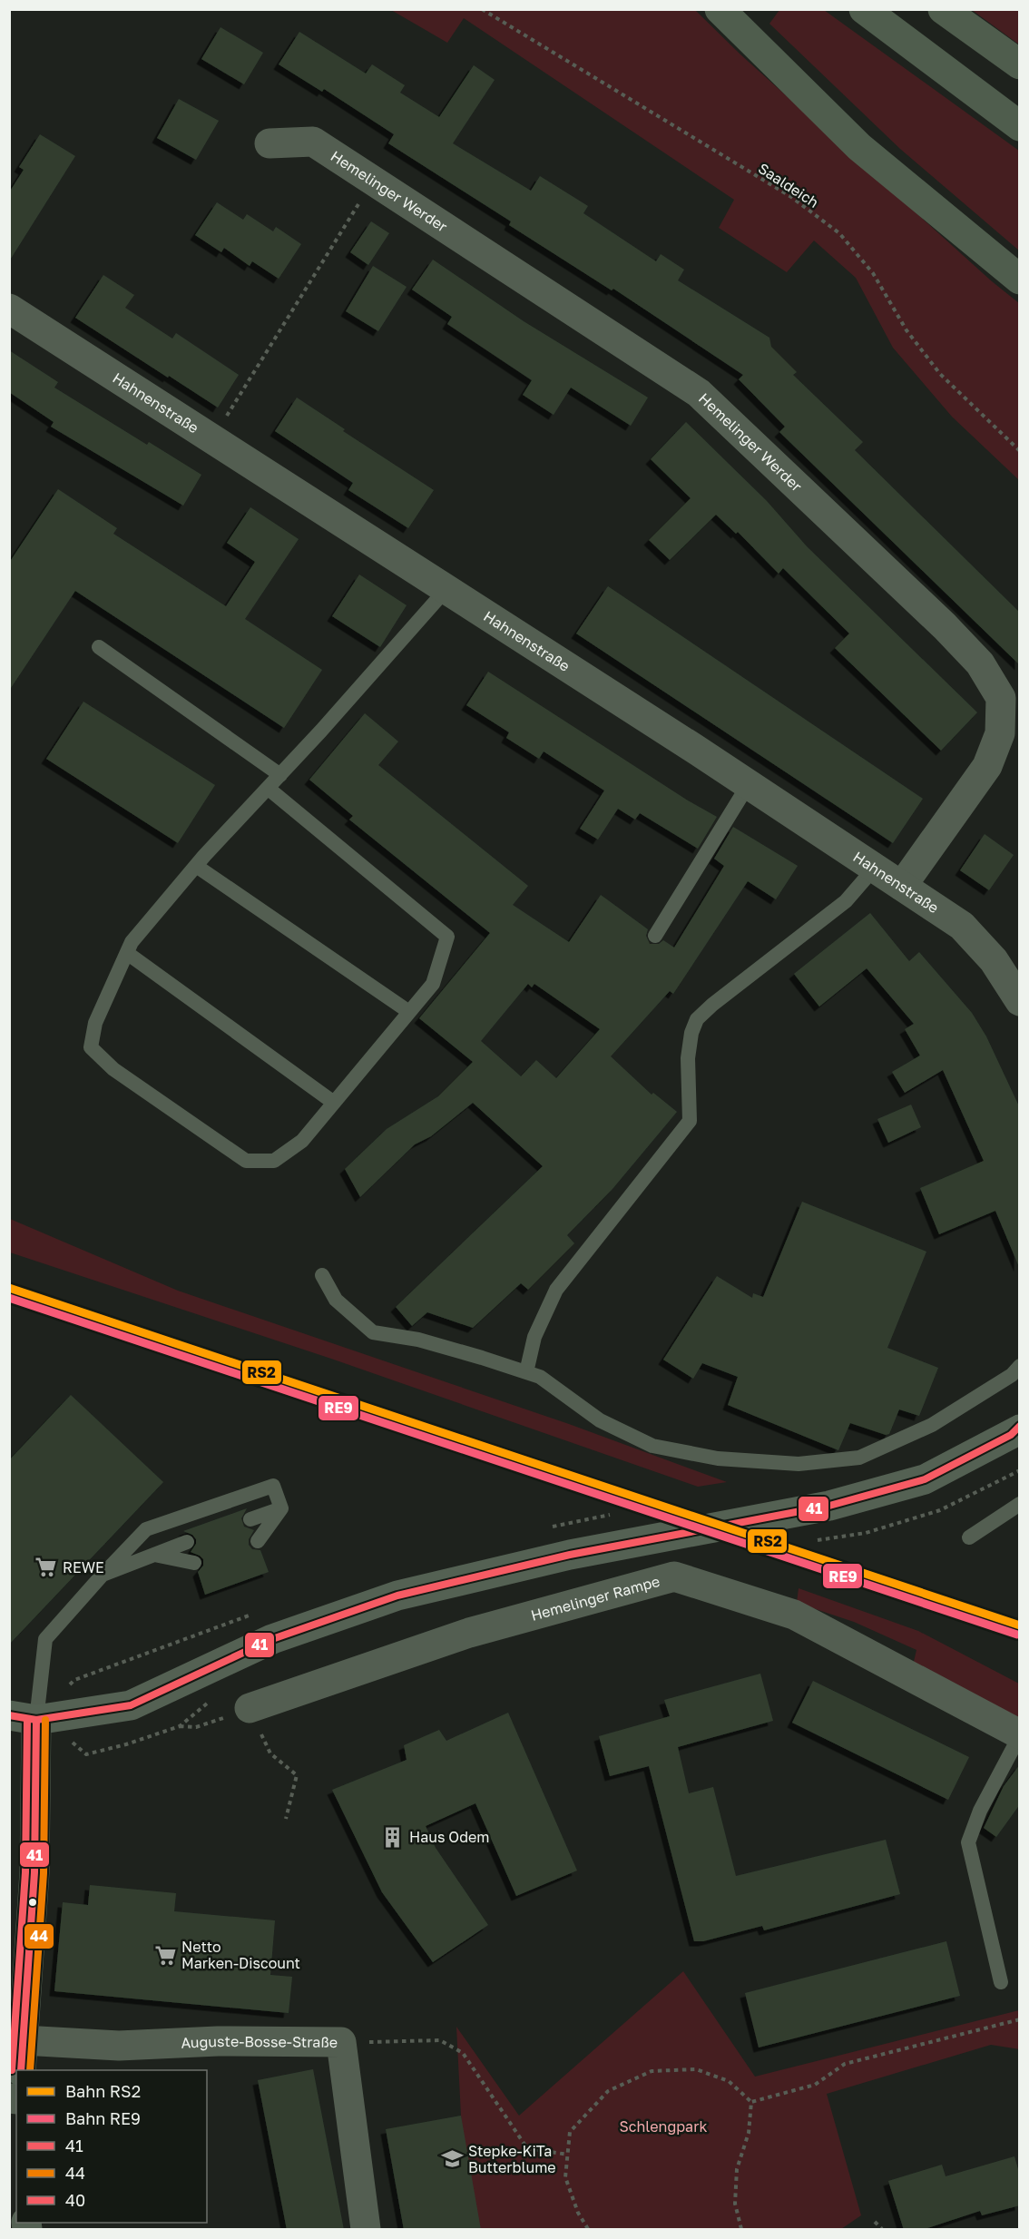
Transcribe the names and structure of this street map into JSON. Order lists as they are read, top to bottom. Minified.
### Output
{"streets":{"street":["Hemelinger Werder","Hahnenstraße","Hemelinger Rampe","Auguste-Bosse-Straße"],"path":["Saaldeich"]},"crossings":[["Hemelinger Werder","Hahnenstraße"]],"parks":["Schlengpark"],"places":{"supermarket":["REWE","Netto Marken-Discount"],"building":["Haus Odem"],"school or university":["Stepke-KiTa Butterblume"]},"lines":["rail line RS2","rail line RE9","transit line 41","transit line 44","transit line 40"],"legend":["Bahn RS2","Bahn RE9","41","44","40"]}
